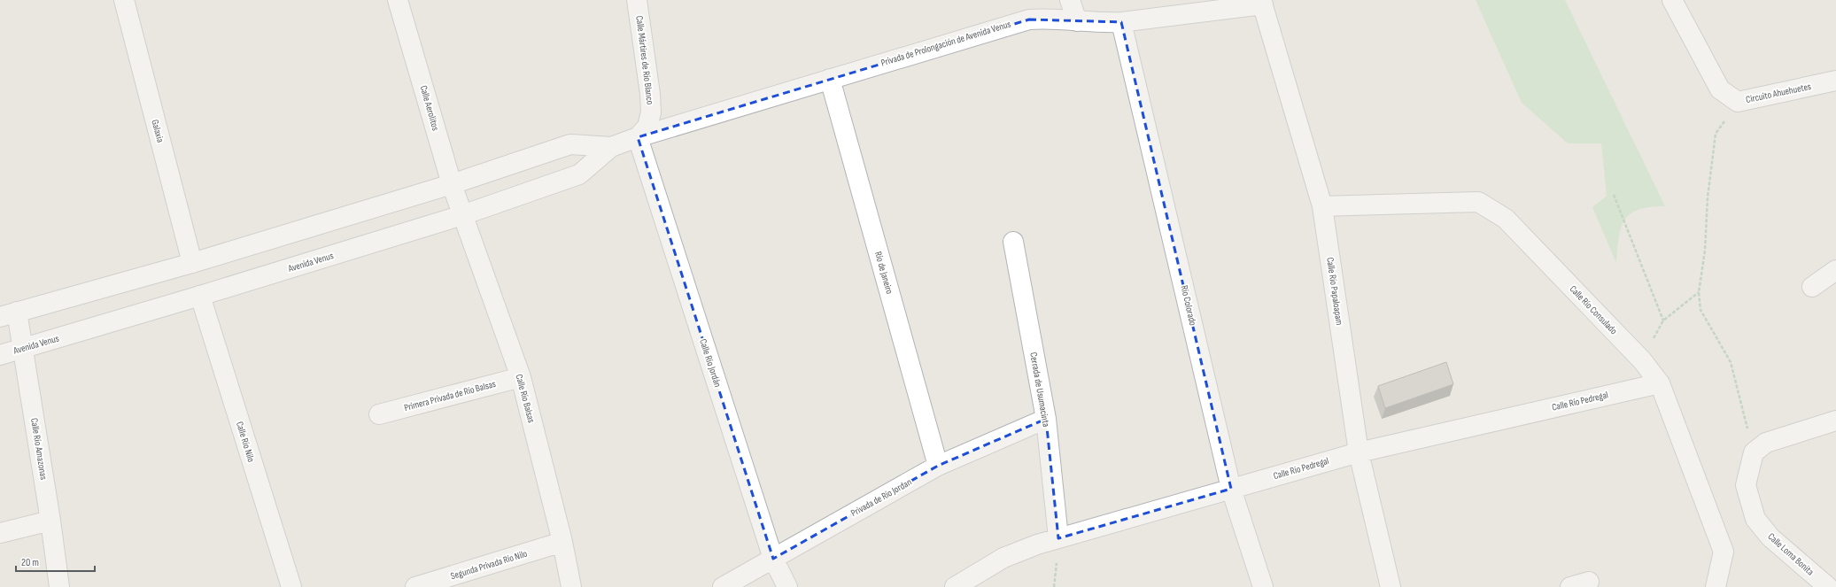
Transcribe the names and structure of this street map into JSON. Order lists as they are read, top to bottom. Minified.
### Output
{"streets":{"street":["Privada de Prolongación de Avenida Venus","Calle Mártires de Río Blanco","Circuito Ahuehuetes","Calle Aerolitos","Galaxia","Avenida Venus","Río de Janeiro","Calle Río Papaloapam","Río Colorado","Calle Río Consulado","Calle Río Jordán","Cerrada de Usumacinta","Primera Privada de Río Balsas","Calle Río Balsas","Calle Río Pedregal","Calle Río Nilo","Calle Río Amazonas","Privada de Río Jordan","Calle Loma Bonita","Segunda Privada Río Nilo"]},"crossings":[["Privada de Prolongación de Avenida Venus","Calle Mártires de Río Blanco"],["Privada de Prolongación de Avenida Venus","Avenida Venus"],["Privada de Prolongación de Avenida Venus","Río de Janeiro"],["Privada de Prolongación de Avenida Venus","Calle Río Papaloapam"],["Privada de Prolongación de Avenida Venus","Río Colorado"],["Privada de Prolongación de Avenida Venus","Calle Río Jordán"],["Calle Mártires de Río Blanco","Avenida Venus"],["Calle Mártires de Río Blanco","Calle Río Jordán"],["Calle Aerolitos","Avenida Venus"],["Calle Aerolitos","Calle Río Balsas"],["Galaxia","Avenida Venus"],["Avenida Venus","Calle Río Jordán"],["Avenida Venus","Calle Río Balsas"],["Avenida Venus","Calle Río Nilo"],["Avenida Venus","Calle Río Amazonas"],["Río de Janeiro","Privada de Río Jordan"],["Calle Río Papaloapam","Calle Río Consulado"],["Calle Río Papaloapam","Calle Río Pedregal"],["Río Colorado","Calle Río Pedregal"],["Calle Río Consulado","Calle Río Pedregal"],["Calle Río Jordán","Privada de Río Jordan"],["Cerrada de Usumacinta","Calle Río Pedregal"],["Cerrada de Usumacinta","Privada de Río Jordan"],["Primera Privada de Río Balsas","Calle Río Balsas"],["Calle Río Balsas","Segunda Privada Río Nilo"]],"scale_bar":"20 m"}
